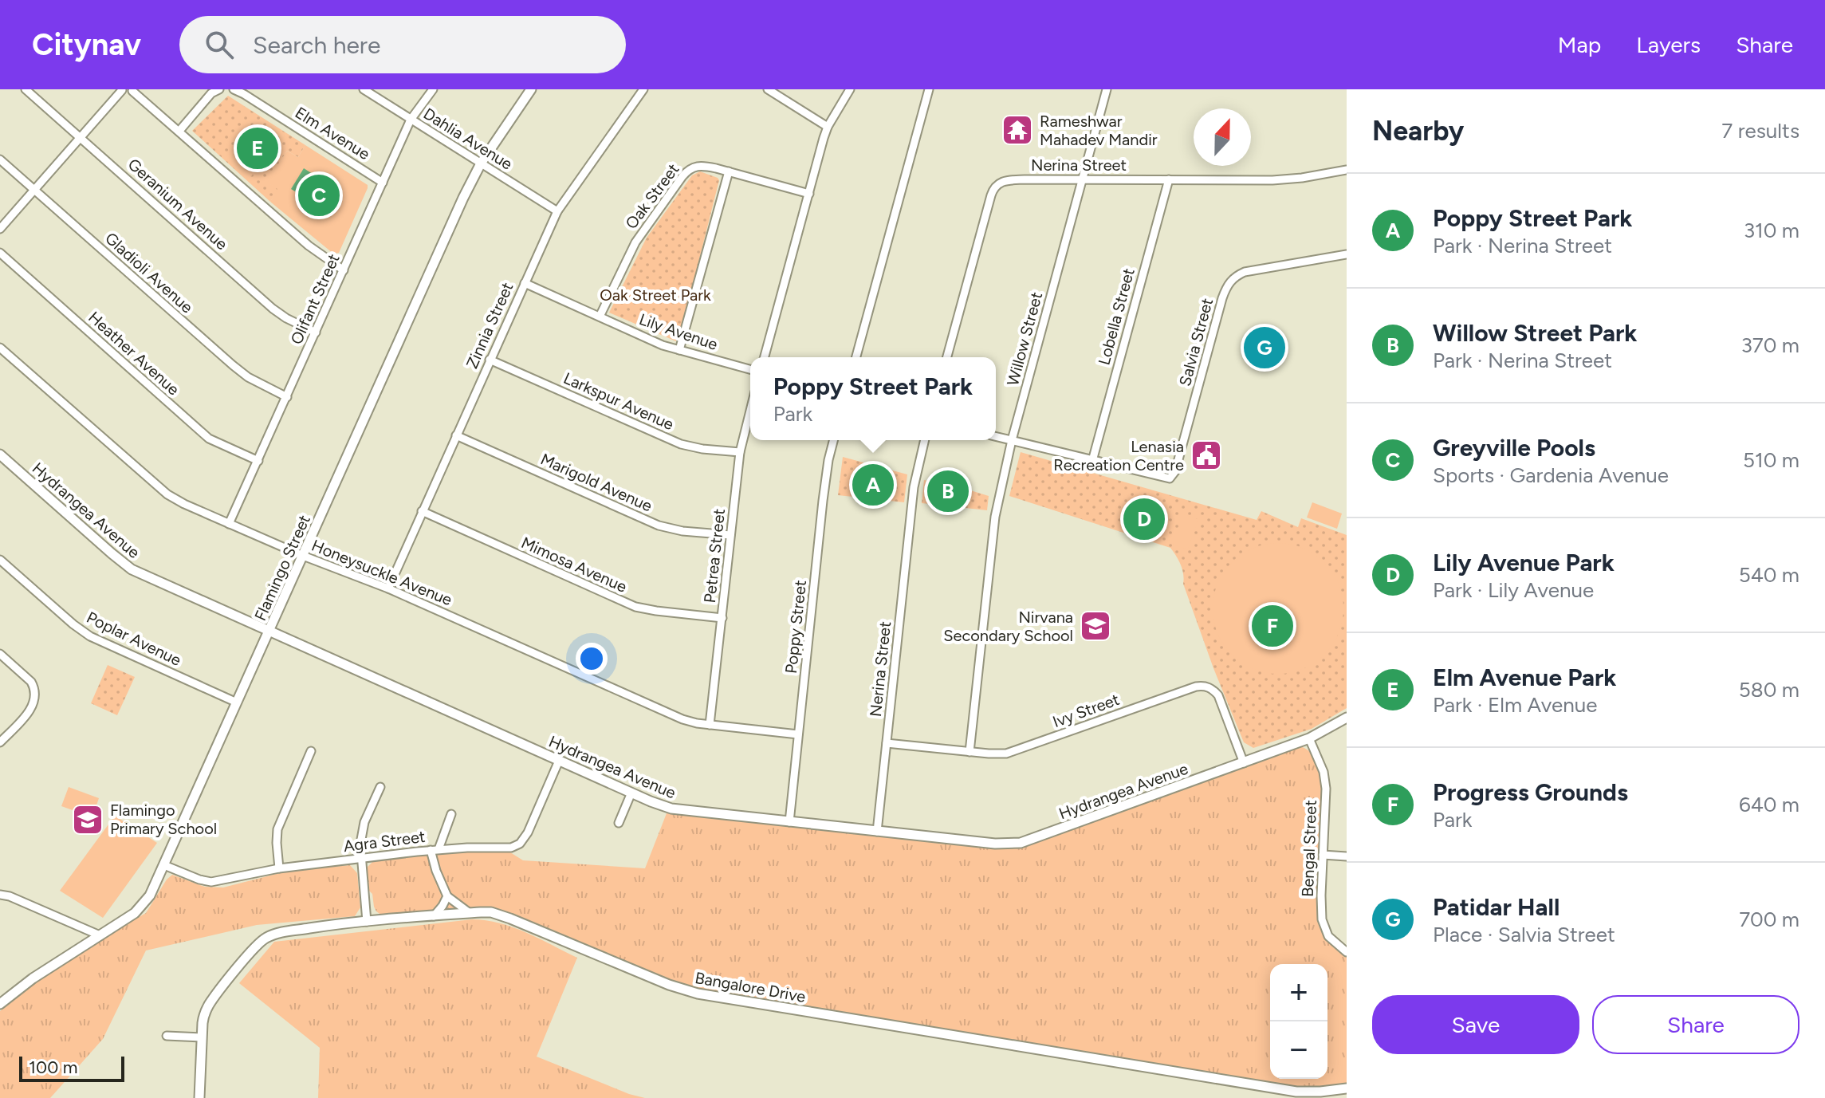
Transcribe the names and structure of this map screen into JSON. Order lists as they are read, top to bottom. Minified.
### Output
{"streets":{"street":["Elm Avenue","Dahlia Avenue","Nerina Street","Oak Street","Geranium Avenue","Gladioli Avenue","Olifant Street","Lobella Street","Zinnia Street","Lily Avenue","Willow Street","Salvia Street","Heather Avenue","Larkspur Avenue","Marigold Avenue","Hydrangea Avenue","Petrea Street","Mimosa Avenue","Flamingo Street","Honeysuckle Avenue","Poppy Street","Poplar Avenue","Ivy Street","Agra Street","Bengal Street","Bangalore Drive"]},"crossings":[["Elm Avenue","Olifant Street"],["Dahlia Avenue","Olifant Street"],["Dahlia Avenue","Zinnia Street"],["Dahlia Avenue","Flamingo Street"],["Nerina Street","Lobella Street"],["Nerina Street","Willow Street"],["Nerina Street","Hydrangea Avenue"],["Nerina Street","Ivy Street"],["Oak Street","Lily Avenue"],["Geranium Avenue","Olifant Street"],["Gladioli Avenue","Olifant Street"],["Olifant Street","Heather Avenue"],["Olifant Street","Honeysuckle Avenue"],["Lobella Street","Salvia Street"],["Zinnia Street","Lily Avenue"],["Zinnia Street","Larkspur Avenue"],["Zinnia Street","Marigold Avenue"],["Zinnia Street","Mimosa Avenue"],["Zinnia Street","Honeysuckle Avenue"],["Willow Street","Ivy Street"],["Larkspur Avenue","Petrea Street"],["Marigold Avenue","Petrea Street"],["Hydrangea Avenue","Flamingo Street"],["Hydrangea Avenue","Poppy Street"],["Hydrangea Avenue","Ivy Street"],["Hydrangea Avenue","Agra Street"],["Hydrangea Avenue","Bengal Street"],["Petrea Street","Mimosa Avenue"],["Petrea Street","Honeysuckle Avenue"],["Flamingo Street","Honeysuckle Avenue"],["Flamingo Street","Poplar Avenue"],["Flamingo Street","Agra Street"],["Honeysuckle Avenue","Poppy Street"]],"parks":["Oak Street Park"],"places":{"temple":["Rameshwar Mahadev Mandir"],"public building":["Lenasia Recreation Centre"],"school or university":["Nirvana Secondary School","Flamingo Primary School"]},"scale_bar":"100 m","north":"top","page":{"header":"Citynav","search":"Search here","nav":["Map","Layers","Share"],"heading":["Nearby","7 results"],"pins":["E","C","G","A","B","D","F"],"list":[{"mark":"A","name":"Poppy Street Park","note":"Park · Nerina Street","value":"310 m"},{"mark":"B","name":"Willow Street Park","note":"Park · Nerina Street","value":"370 m"},{"mark":"C","name":"Greyville Pools","note":"Sports · Gardenia Avenue","value":"510 m"},{"mark":"D","name":"Lily Avenue Park","note":"Park · Lily Avenue","value":"540 m"},{"mark":"E","name":"Elm Avenue Park","note":"Park · Elm Avenue","value":"580 m"},{"mark":"F","name":"Progress Grounds","note":"Park","value":"640 m"},{"mark":"G","name":"Patidar Hall","note":"Place · Salvia Street","value":"700 m"}],"popup":["Poppy Street Park","Park"],"map_buttons":["+","−"],"buttons":["Save","Share"],"scale":"100 m"}}
